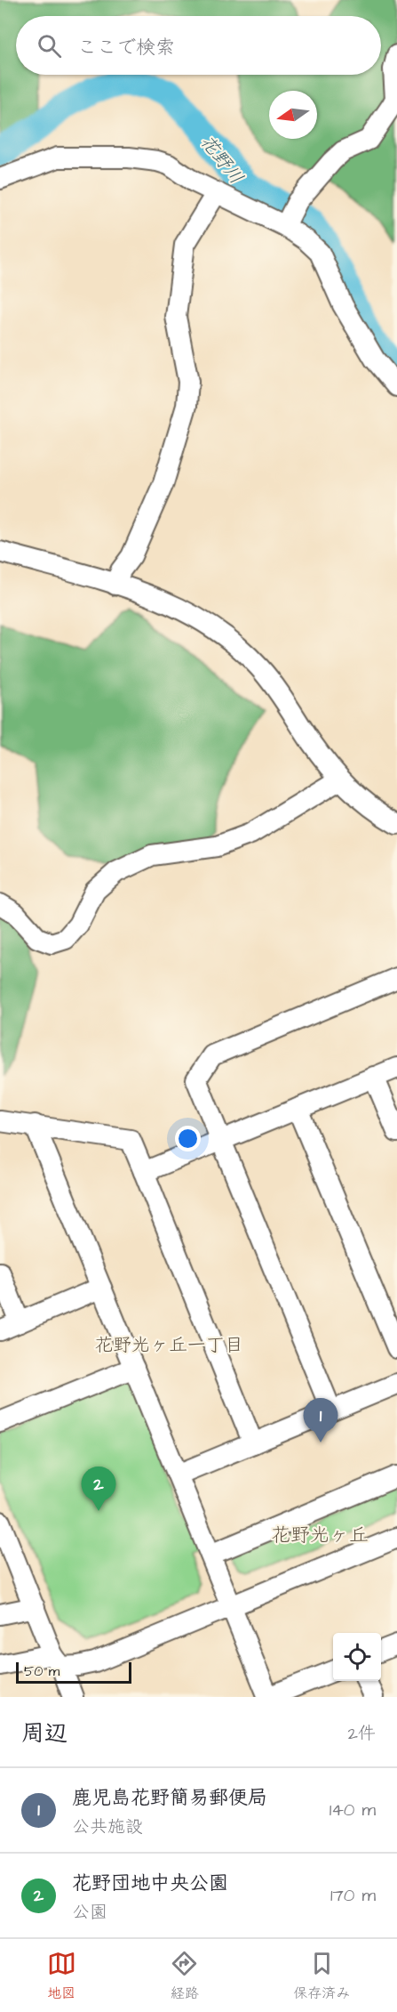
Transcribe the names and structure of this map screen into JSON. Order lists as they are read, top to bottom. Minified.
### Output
{"districts":["花野光ヶ丘一丁目","花野光ヶ丘"],"water":["花野川"],"scale_bar":"50 m","north":"left","page":{"search":"ここで検索","pins":["1","2"],"scale":"50 m","heading":["周辺","2件"],"list":[{"mark":"1","name":"鹿児島花野簡易郵便局","note":"公共施設","value":"140 m"},{"mark":"2","name":"花野団地中央公園","note":"公園","value":"170 m"}],"nav":["地図","経路","保存済み"]}}
